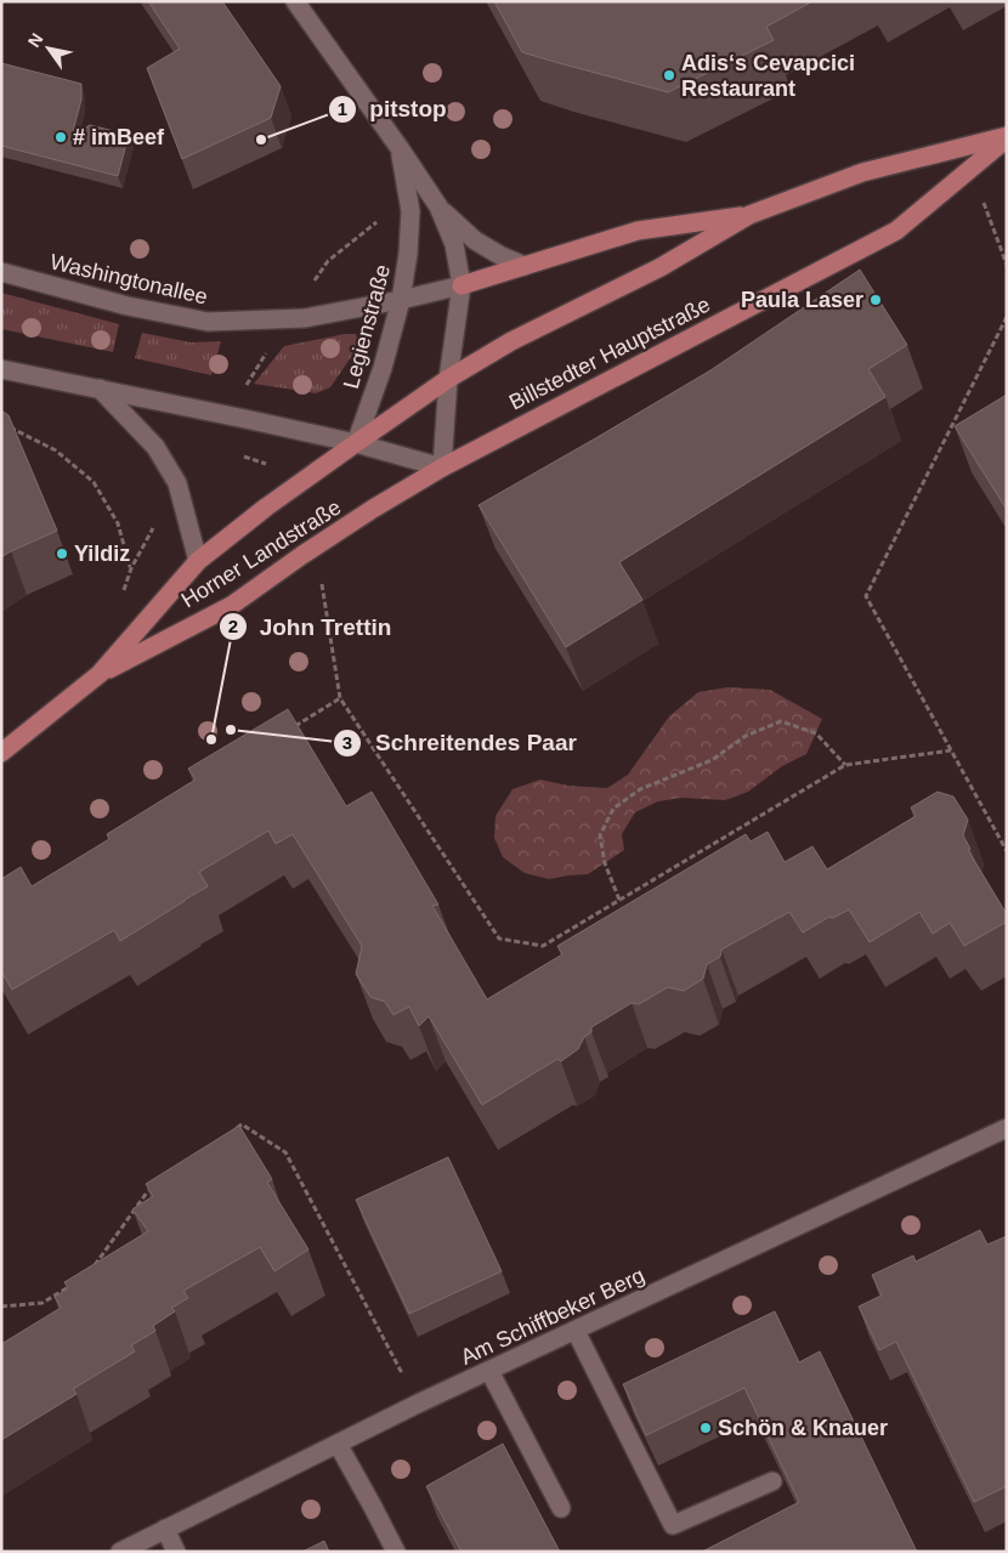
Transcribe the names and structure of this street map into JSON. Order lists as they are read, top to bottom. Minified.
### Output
{"streets":{"main road":["Billstedter Hauptstraße","Horner Landstraße"],"street":["Washingtonallee","Legienstraße","Am Schiffbeker Berg"]},"crossings":[["Washingtonallee","Legienstraße"],["Washingtonallee","Billstedter Hauptstraße"],["Legienstraße","Billstedter Hauptstraße"],["Legienstraße","Horner Landstraße"],["Billstedter Hauptstraße","Horner Landstraße"]],"places":["Adis‘s Cevapcici Restaurant","# imBeef","pitstop","Paula Laser","Yildiz","Schreitendes Paar","John Trettin","Schön & Knauer"],"north":"top left"}
